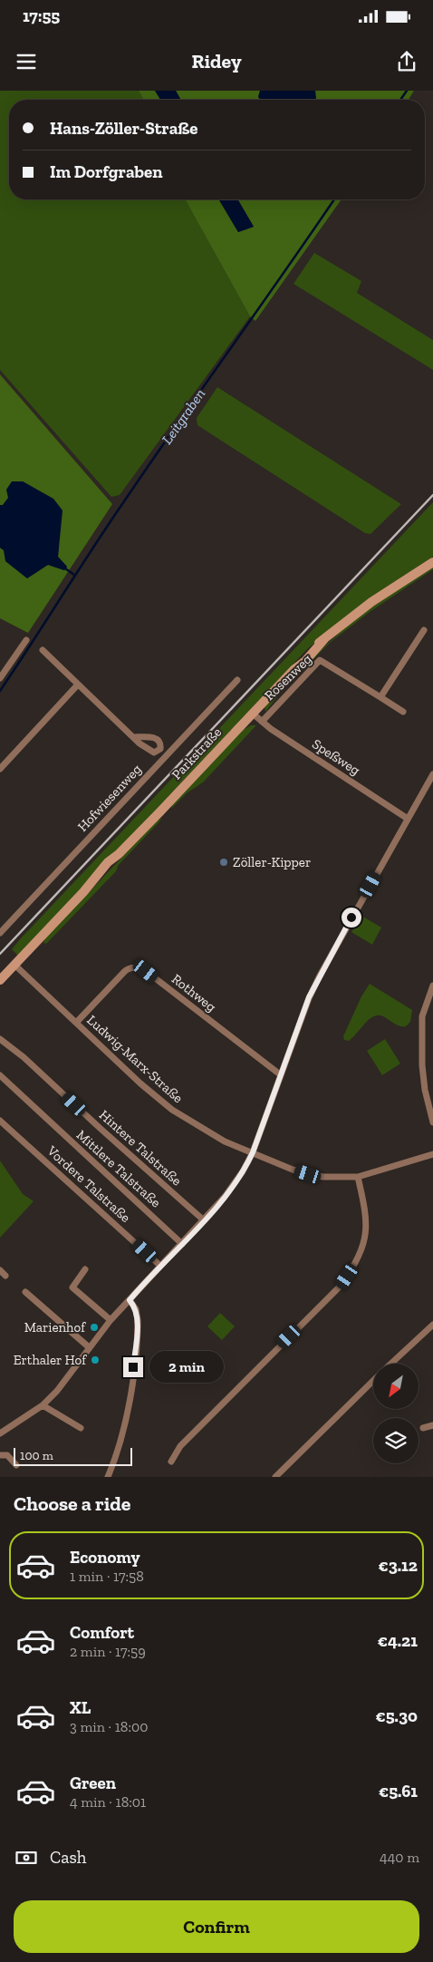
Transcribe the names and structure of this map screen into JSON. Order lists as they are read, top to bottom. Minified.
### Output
{"streets":{"main road":["Parkstraße"],"street":["Rosenweg","Speßweg","Hofwiesenweg","Rothweg","Ludwig-Marx-Straße","Hintere Talstraße","Mittlere Talstraße","Vordere Talstraße"]},"crossings":[["Rosenweg","Speßweg"],["Parkstraße","Speßweg"],["Parkstraße","Ludwig-Marx-Straße"],["Rothweg","Ludwig-Marx-Straße"]],"water":["Leitgraben"],"places":["Zöller-Kipper","Marienhof","Erthaler Hof"],"scale_bar":"100 m","north":"bottom left","page":{"status":"17:55","header":"Ridey","banner":["Hans-Zöller-Straße","Im Dorfgraben"],"bubble":"2 min","scale":"100 m","heading":"Choose a ride","list":[{"name":"Economy","note":"1 min · 17:58","value":"€3.12"},{"name":"Comfort","note":"2 min · 17:59","value":"€4.21"},{"name":"XL","note":"3 min · 18:00","value":"€5.30"},{"name":"Green","note":"4 min · 18:01","value":"€5.61"}],"pay":["Cash","440 m"],"buttons":"Confirm"}}
